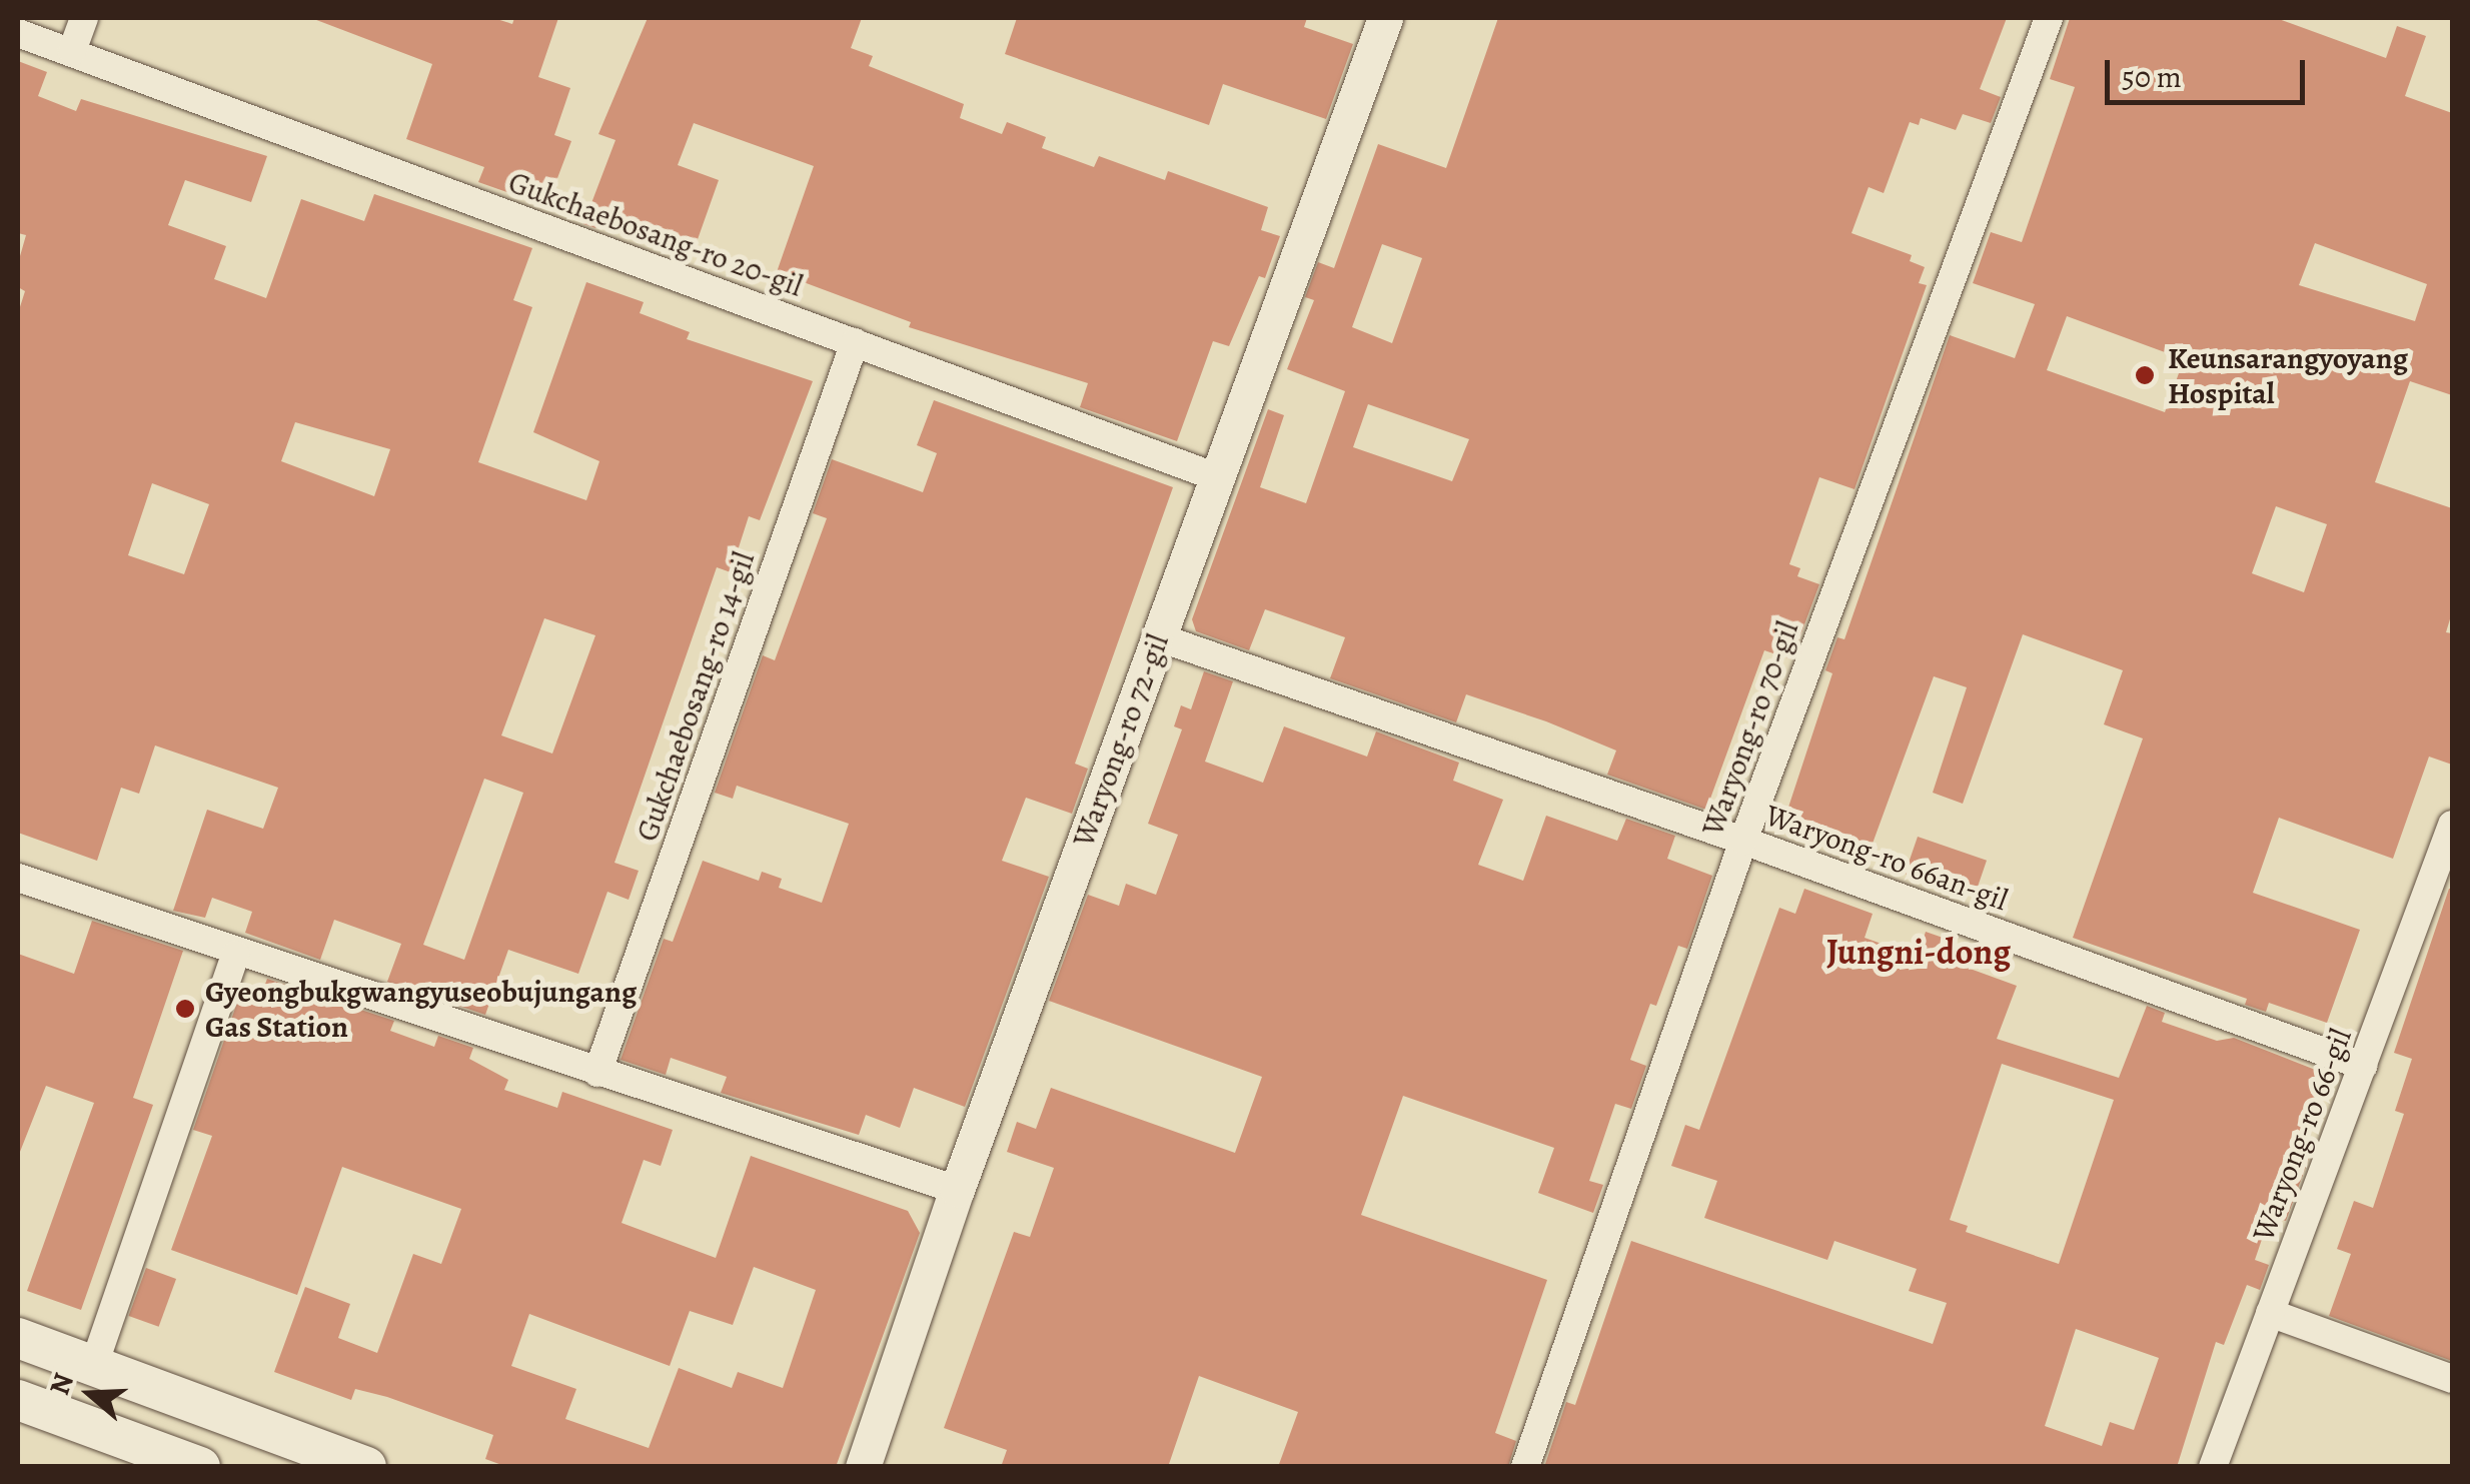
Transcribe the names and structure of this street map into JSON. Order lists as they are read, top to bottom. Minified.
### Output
{"streets":{"street":["Gukchaebosang-ro 20-gil","Gukchaebosang-ro 14-gil","Waryong-ro 70-gil","Waryong-ro 72-gil","Waryong-ro 66an-gil","Waryong-ro 66-gil"]},"crossings":[["Gukchaebosang-ro 20-gil","Gukchaebosang-ro 14-gil"],["Gukchaebosang-ro 20-gil","Waryong-ro 72-gil"],["Waryong-ro 70-gil","Waryong-ro 66an-gil"],["Waryong-ro 72-gil","Waryong-ro 66an-gil"],["Waryong-ro 66an-gil","Waryong-ro 66-gil"]],"districts":["Jungni-dong"],"places":["Keunsarangyoyang Hospital","Gyeongbukgwangyuseobujungang Gas Station"],"scale_bar":"50 m","north":"left"}
